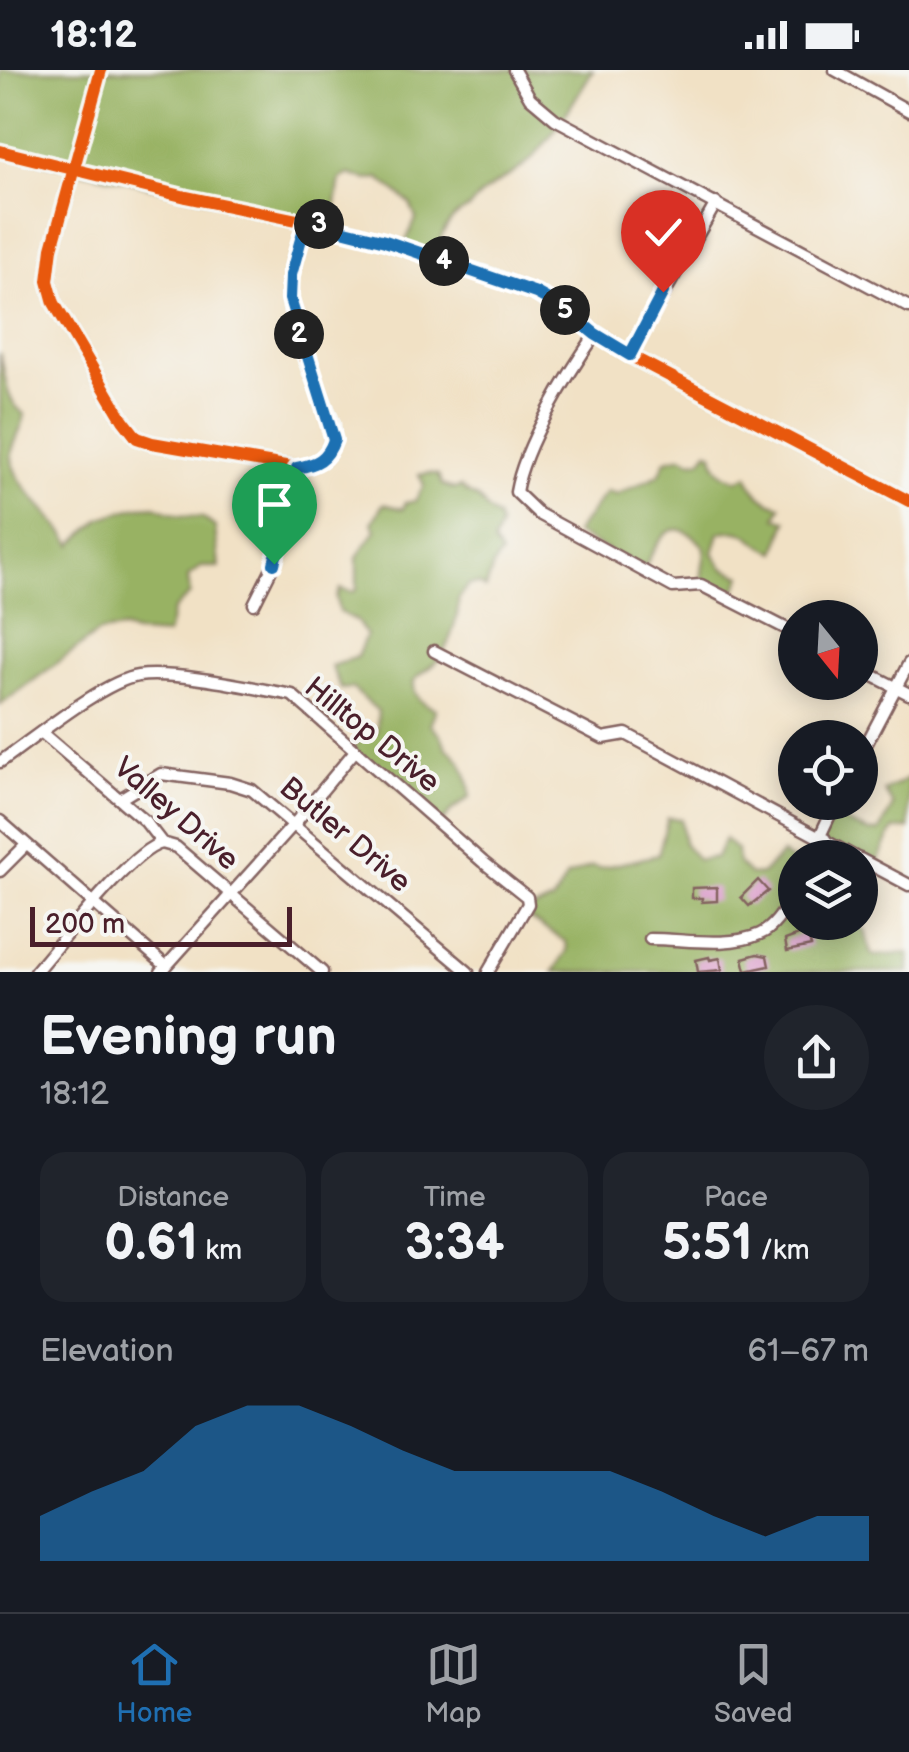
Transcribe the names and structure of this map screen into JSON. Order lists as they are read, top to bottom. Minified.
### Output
{"streets":{"street":["Hilltop Drive","Valley Drive","Butler Drive"]},"crossings":[["Hilltop Drive","Valley Drive"],["Valley Drive","Butler Drive"]],"scale_bar":"200 m","north":"bottom","page":{"status":"18:12","pins":["3","4","5","2"],"scale":"200 m","heading":["Evening run","18:12"],"stats":[["Distance","0.61 km"],["Time","3:34"],["Pace","5:51 /km"]],"chart":["Elevation","61–67 m"],"tabs":["Home","Map","Saved"]}}
